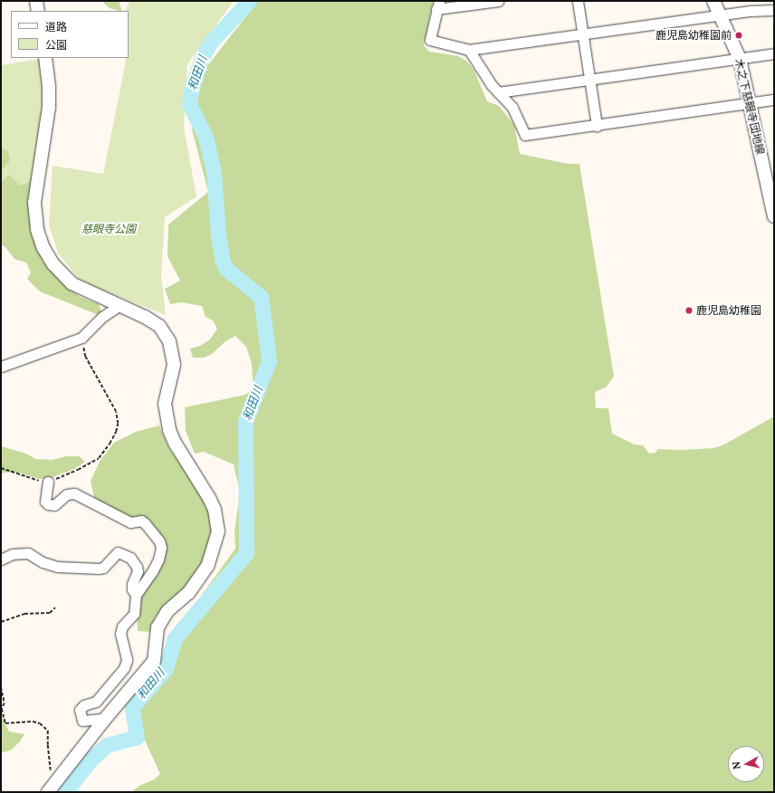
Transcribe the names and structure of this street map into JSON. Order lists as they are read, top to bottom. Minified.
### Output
{"streets":{"street":["木之下慈眼寺団地線"]},"water":["和田川"],"parks":["慈眼寺公園"],"places":["鹿児島幼稚園前","鹿児島幼稚園"],"legend":["道路","公園"],"north":"left"}
